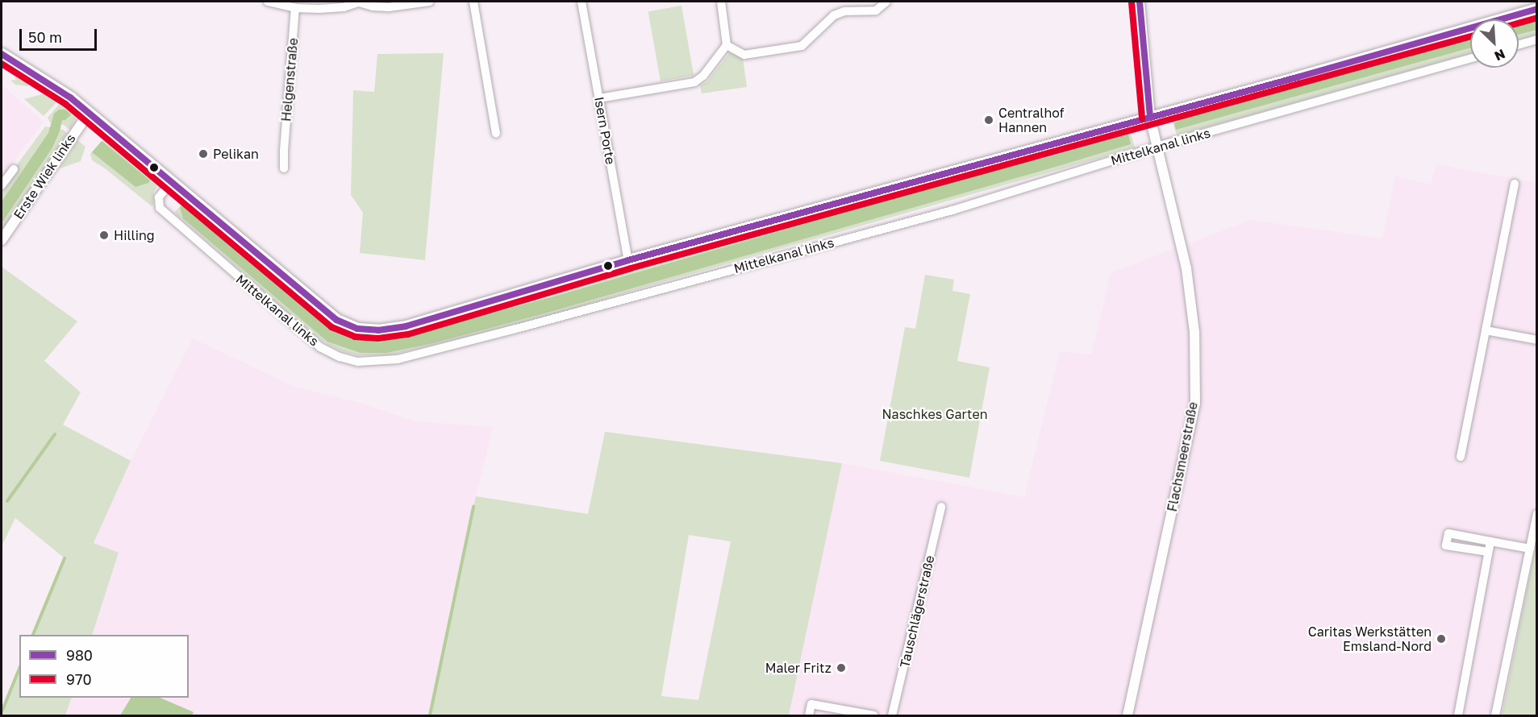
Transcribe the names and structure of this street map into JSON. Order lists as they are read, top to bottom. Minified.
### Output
{"streets":{"street":["Helgenstraße","Isern Porte","Mittelkanal links","Erste Wiek links","Flachsmeerstraße","Tauschlägerstraße"]},"crossings":[["Mittelkanal links","Flachsmeerstraße"]],"parks":["Naschkes Garten"],"places":["Centralhof Hannen","Pelikan","Hilling","Caritas Werkstätten Emsland-Nord","Maler Fritz"],"lines":["transit line 980","transit line 970"],"legend":["980","970"],"scale_bar":"50 m","north":"bottom right"}
